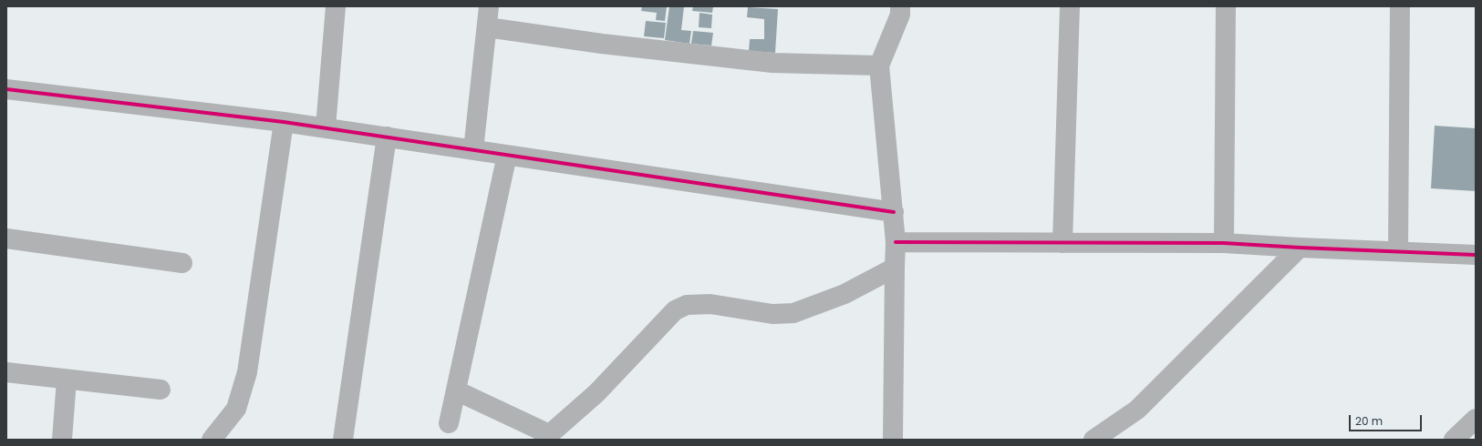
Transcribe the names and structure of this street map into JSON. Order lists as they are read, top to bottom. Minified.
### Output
{"scale_bar":"20 m"}
